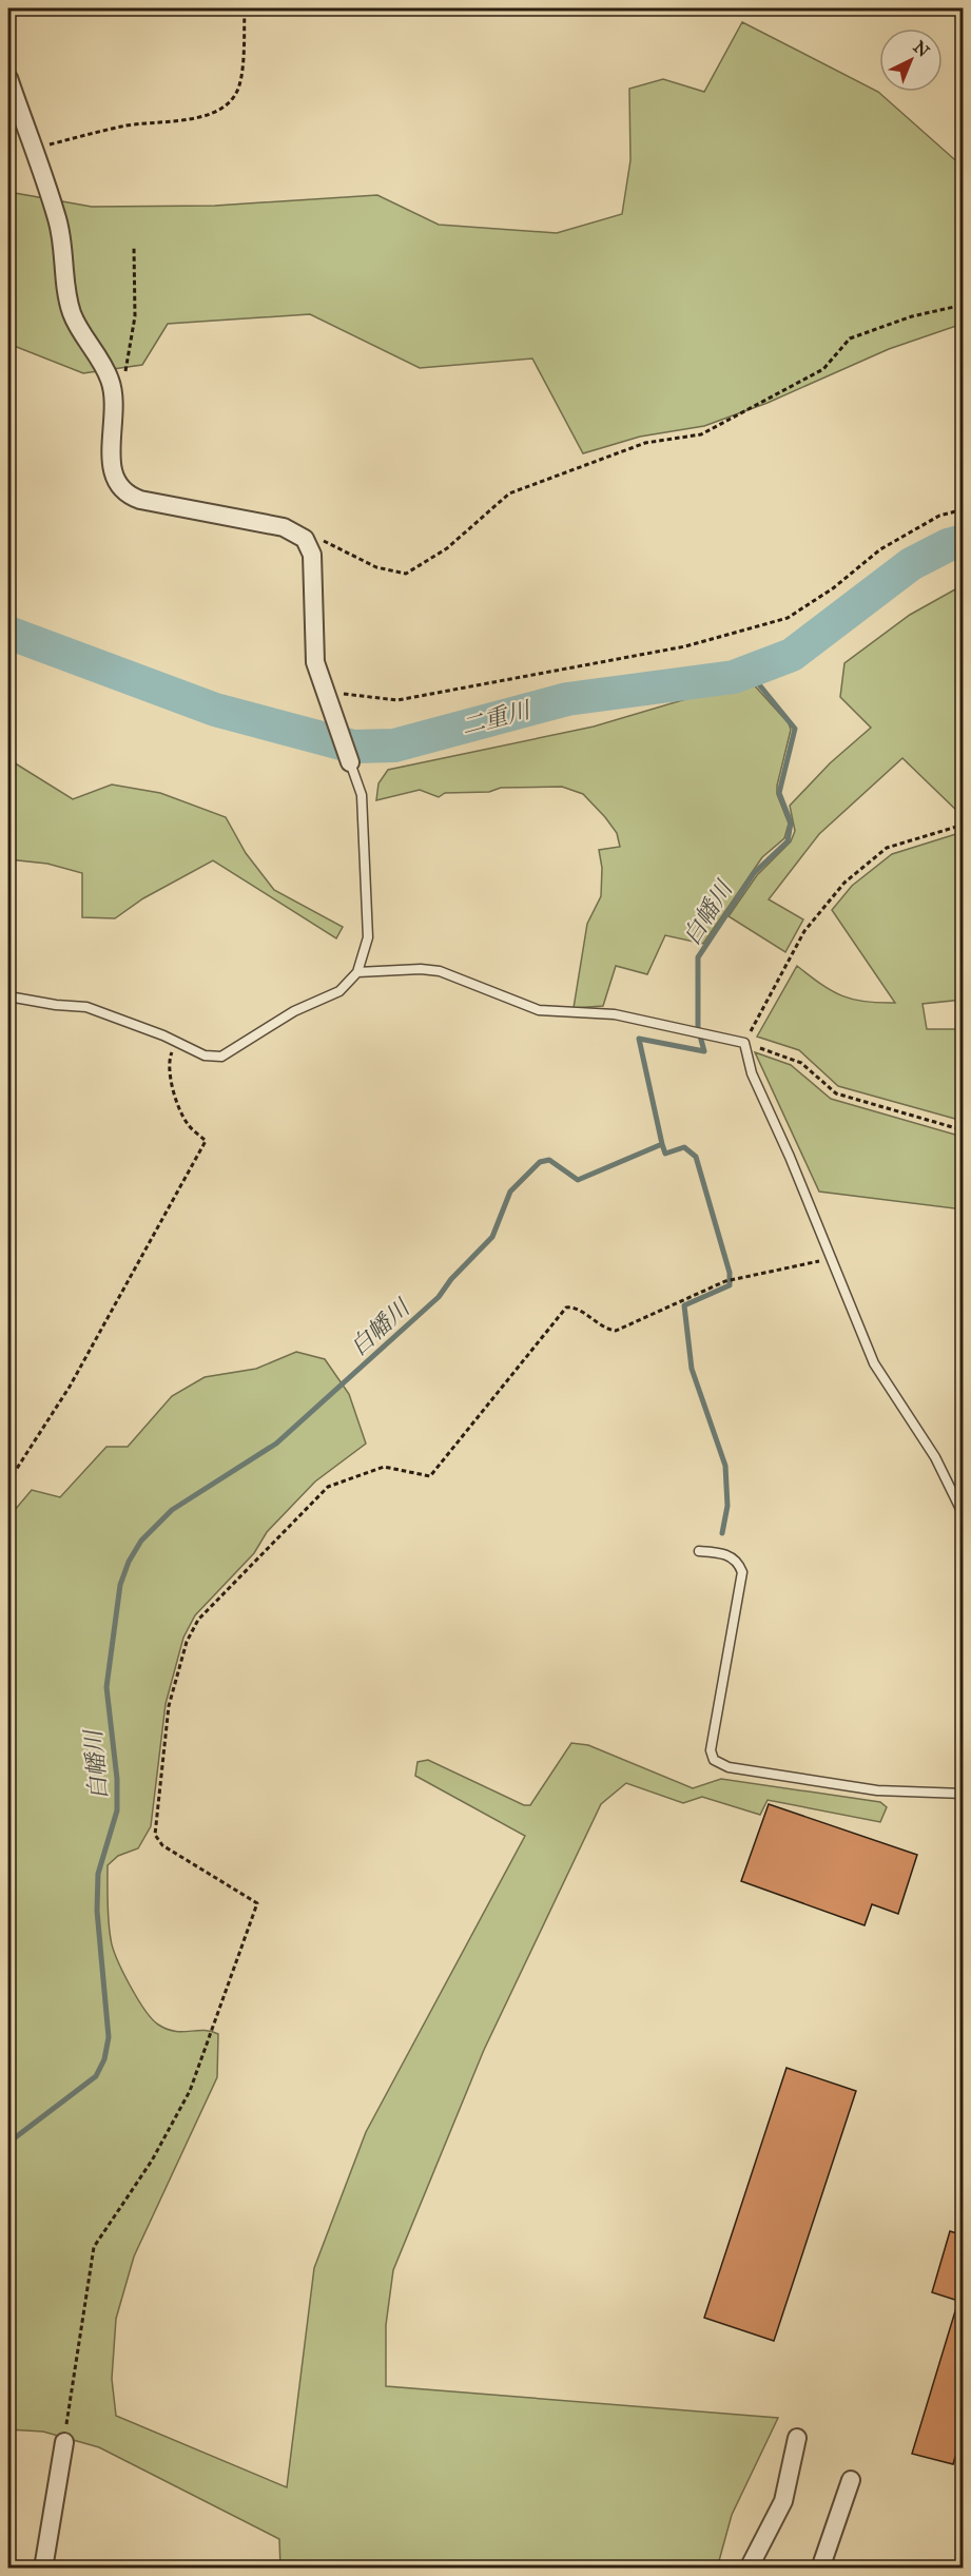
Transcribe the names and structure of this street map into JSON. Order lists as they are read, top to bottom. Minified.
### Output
{"water":["二重川","白幡川"],"north":"top right"}
